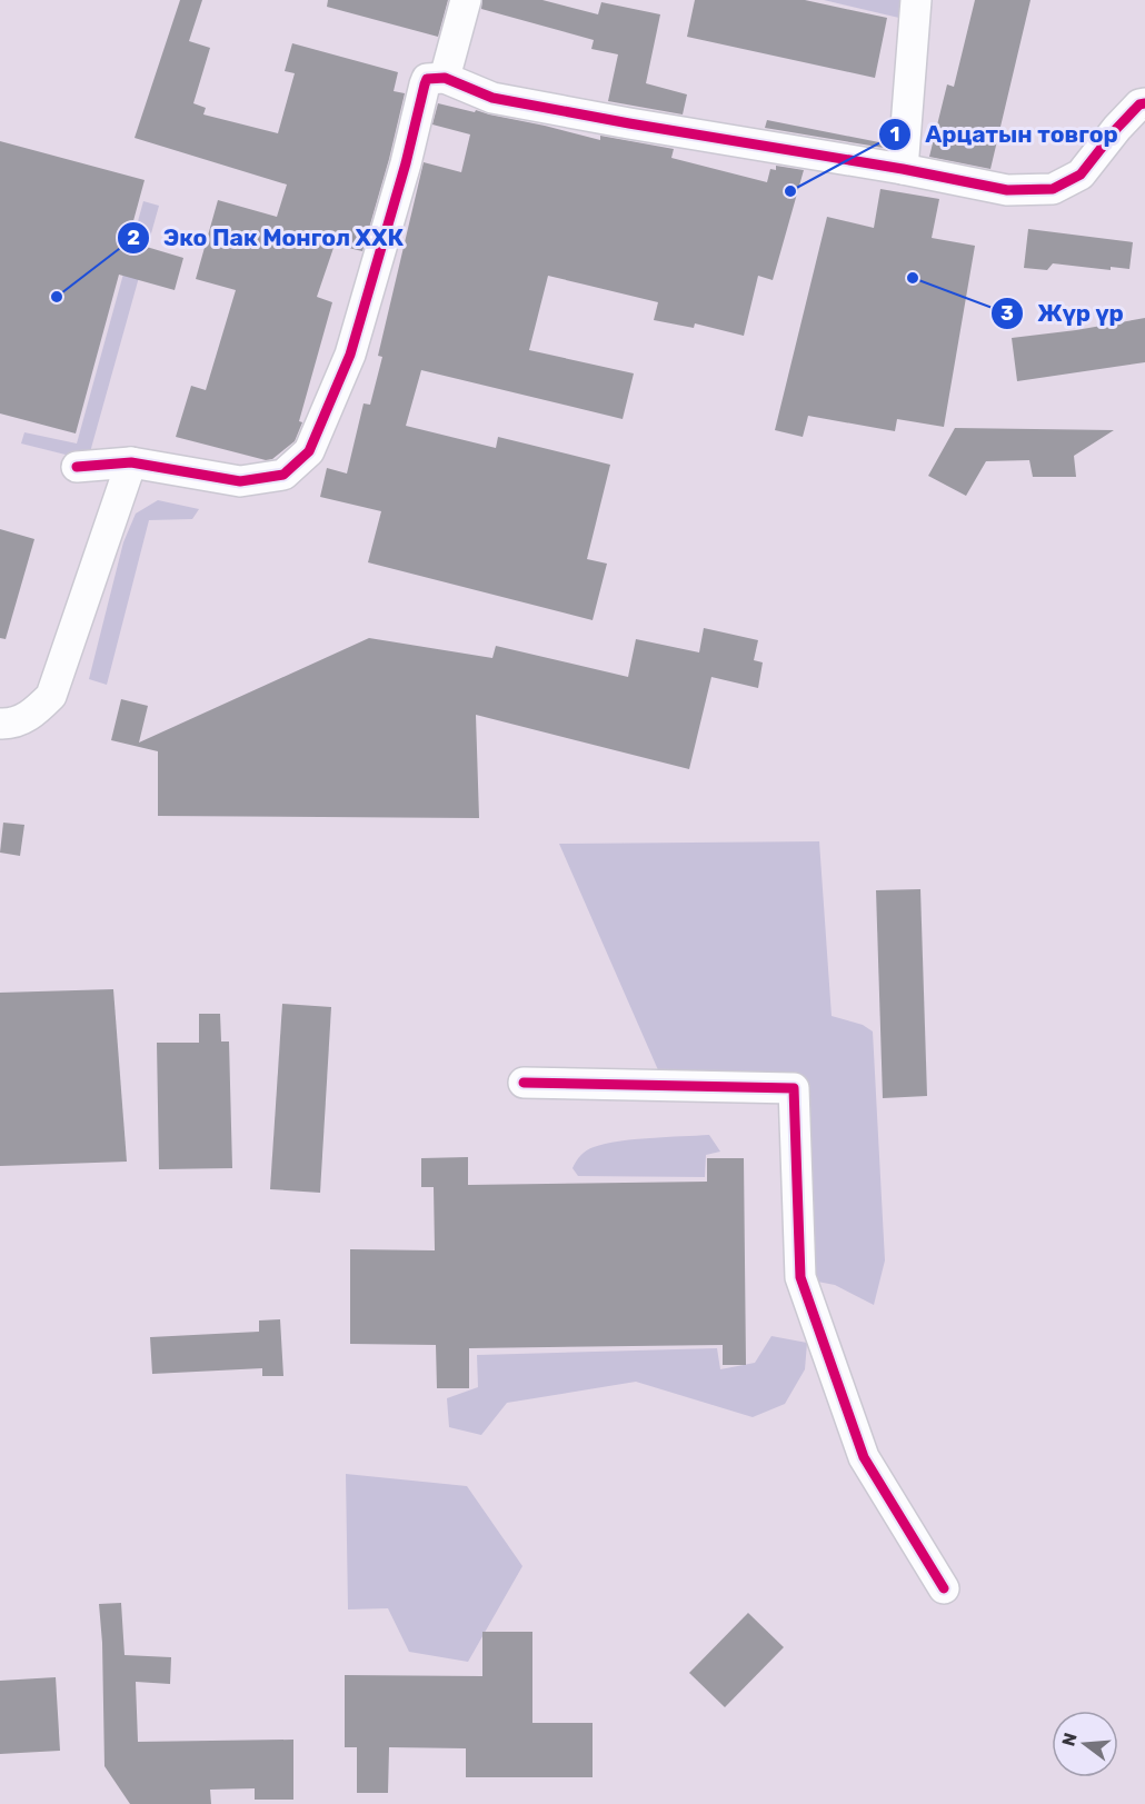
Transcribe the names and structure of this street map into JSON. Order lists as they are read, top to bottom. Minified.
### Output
{"places":["Арцатын товгор","Жүр үр","Эко Пак Монгол ХХК"],"north":"left"}
